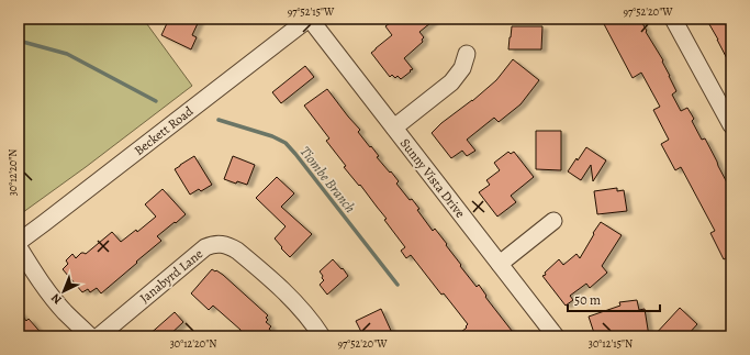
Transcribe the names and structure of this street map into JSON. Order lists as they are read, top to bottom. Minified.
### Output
{"streets":{"street":["Beckett Road","Sunny Vista Drive","Janabyrd Lane"]},"crossings":[["Beckett Road","Sunny Vista Drive"]],"water":["Tiombe Branch"],"scale_bar":"50 m","north":"bottom left","coordinates":["97°52'15\"W","97°52'20\"W","30°12'20\"N","30°12'15\"N"]}
